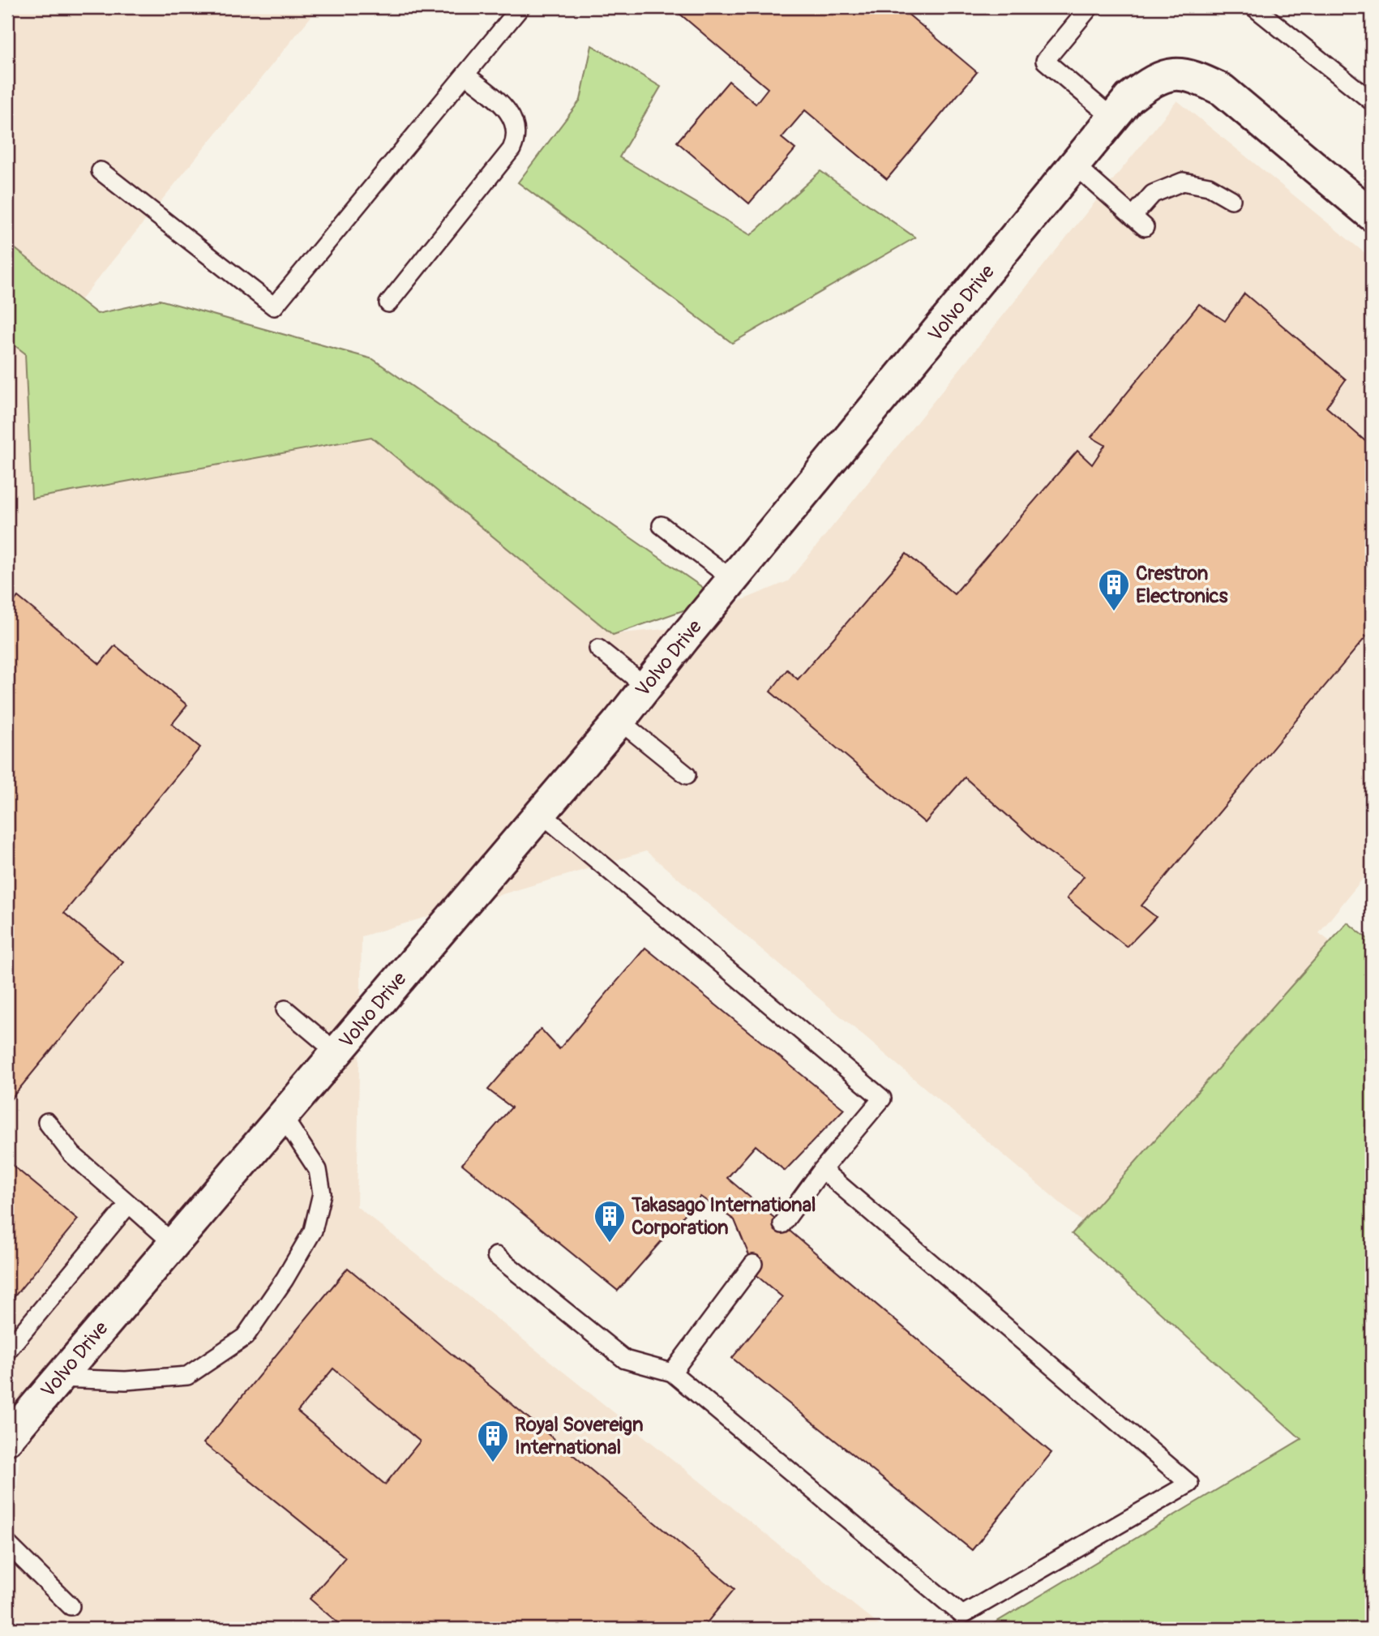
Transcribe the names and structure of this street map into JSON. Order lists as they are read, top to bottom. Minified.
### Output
{"streets":{"street":["Volvo Drive"]},"places":{"building":["Crestron Electronics","Takasago International Corporation","Royal Sovereign International"]}}
